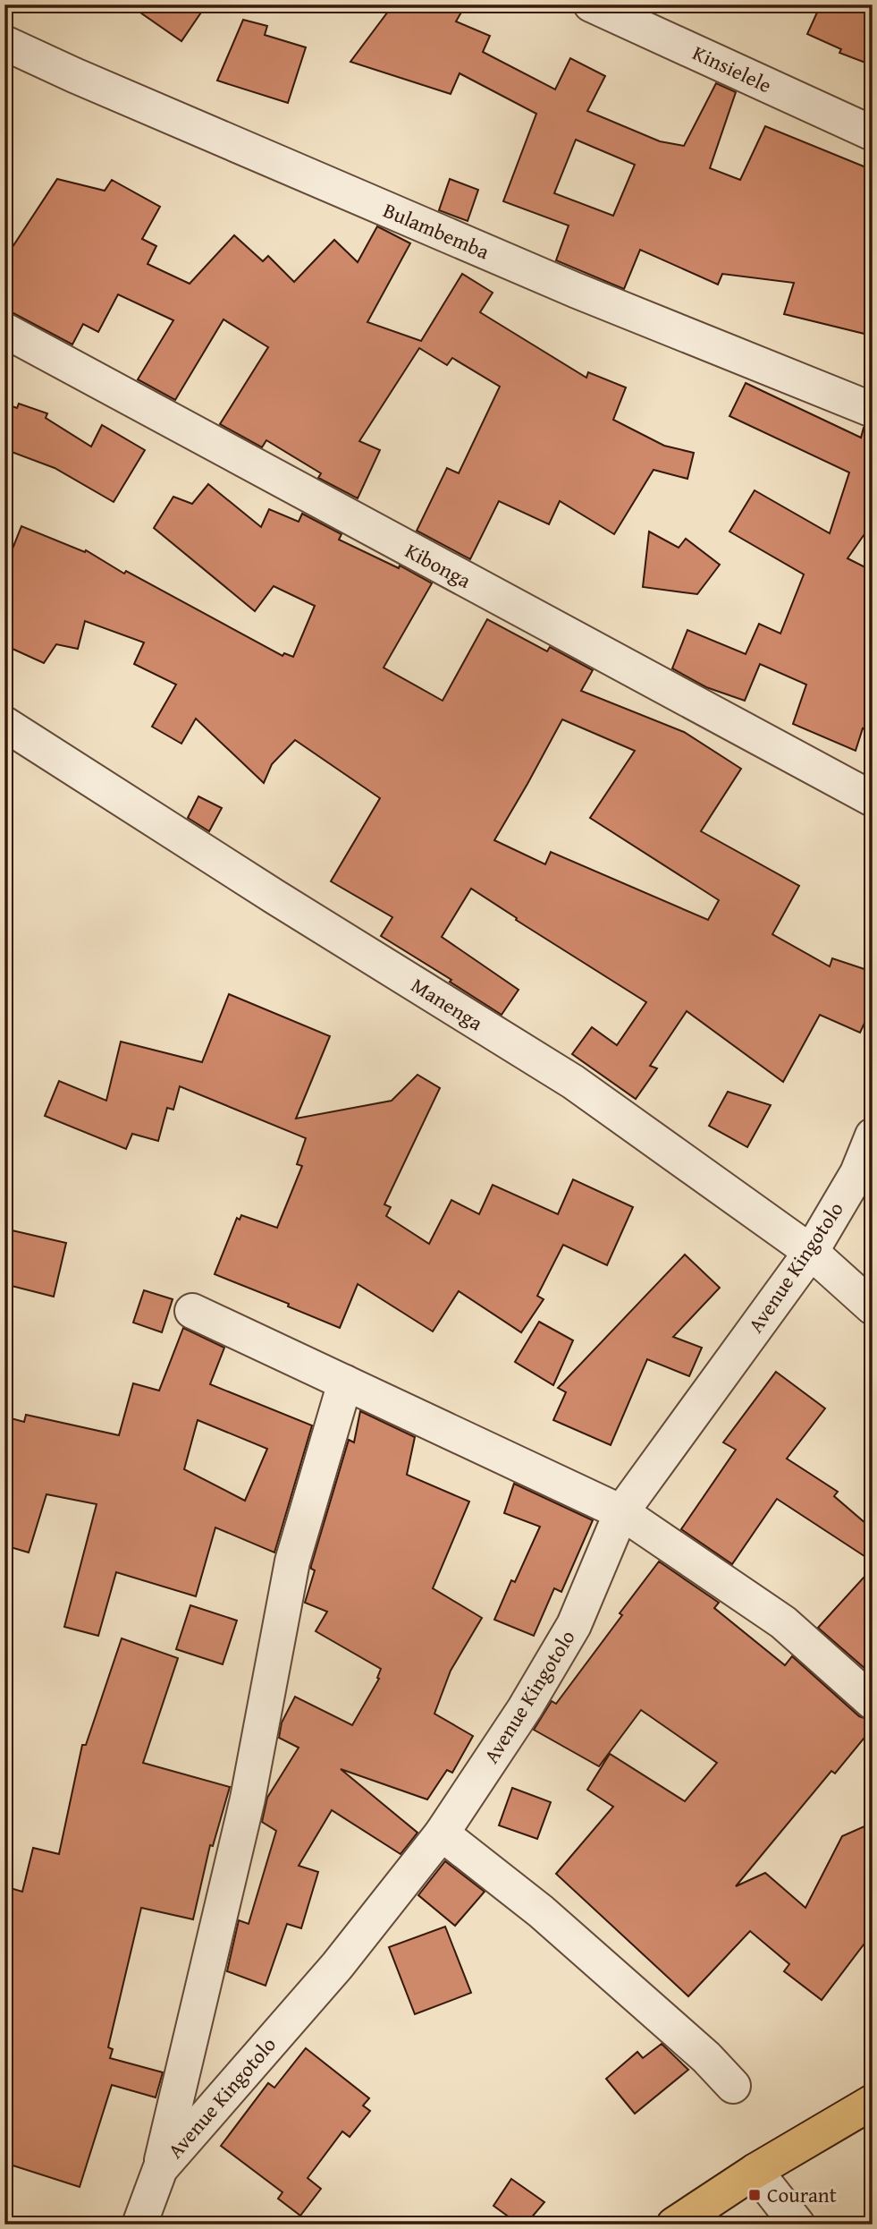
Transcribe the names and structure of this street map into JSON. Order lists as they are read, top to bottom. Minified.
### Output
{"streets":{"street":["Kinsielele","Bulambemba","Kibonga","Manenga","Avenue Kingotolo"]},"crossings":[["Manenga","Avenue Kingotolo"]],"places":{"transit":["Courant"]}}
